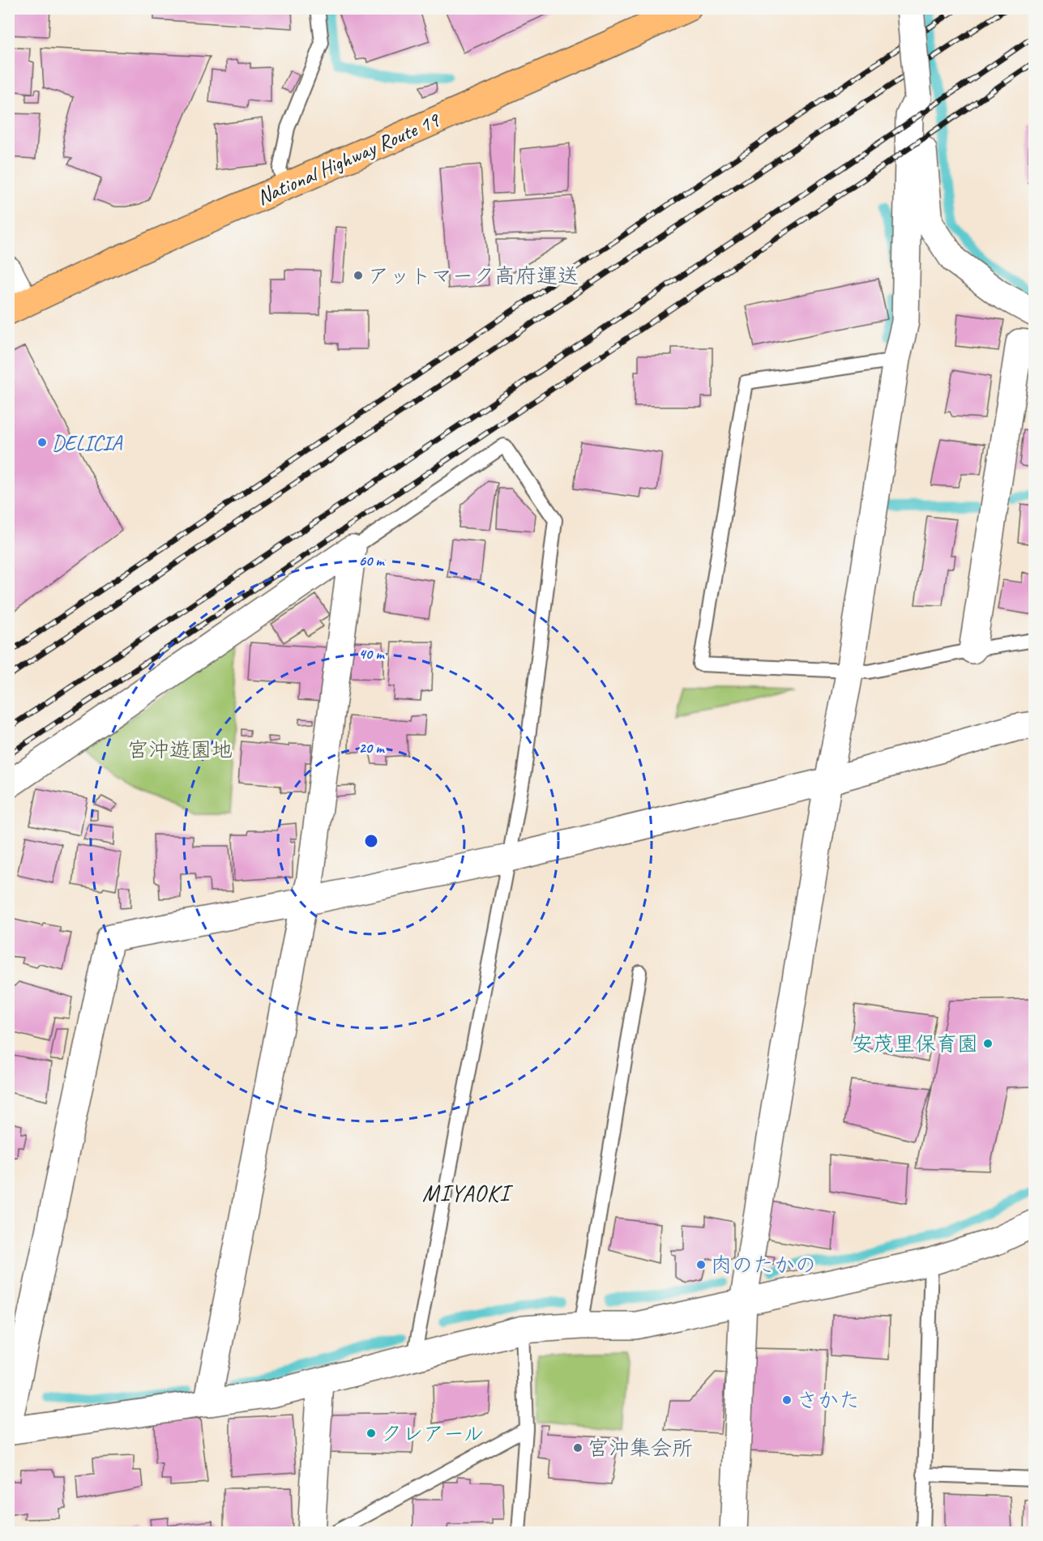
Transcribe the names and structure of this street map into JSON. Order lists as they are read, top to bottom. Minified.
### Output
{"streets":{"highway":["National Highway Route 19"]},"districts":["MIYAOKI"],"parks":["宮沖遊園地"],"places":["アットマーク高府運送","DELICIA","安茂里保育園","肉のたかの","さかた","クレアール","宮沖集会所"],"rings":["60 m","40 m","20 m"]}
